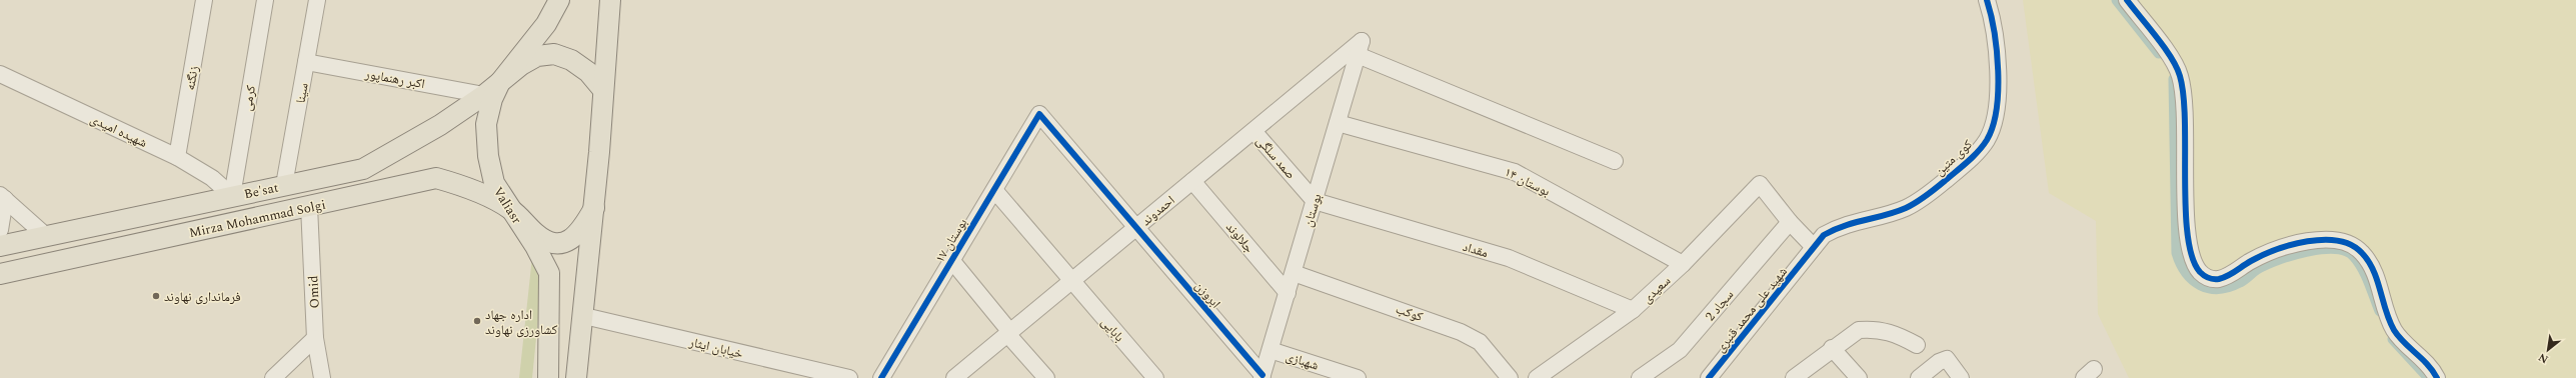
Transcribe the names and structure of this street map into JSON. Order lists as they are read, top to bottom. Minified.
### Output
{"streets":{"main road":["Be'sat","Valiasr","Mirza Mohammad Solgi"],"street":["زنگنه","اکبر رهنماپور","سینا","کرمی","شهیده امیدی","صمد سلگی","کوی متین","بوستان ۱۴","احمدوند","بوستان","جلالوند","بوستان ۱۷","مقداد","سعیدی","Omid","ابروزن","سجاد 2","شهید علی محمد قنبری","کوکب","بابایی","خیابان ایثار","شهبازی"]},"crossings":[["زنگنه","شهیده امیدی"],["اکبر رهنماپور","سینا"],["اکبر رهنماپور","Be'sat"],["سینا","Be'sat"],["کرمی","شهیده امیدی"],["کرمی","Be'sat"],["شهیده امیدی","Be'sat"],["صمد سلگی","احمدوند"],["صمد سلگی","بوستان"],["صمد سلگی","مقداد"],["کوی متین","شهید علی محمد قنبری"],["بوستان ۱۴","بوستان"],["بوستان ۱۴","سعیدی"],["Be'sat","Valiasr"],["Valiasr","Mirza Mohammad Solgi"],["احمدوند","بوستان"],["احمدوند","جلالوند"],["احمدوند","ابروزن"],["احمدوند","بابایی"],["بوستان","جلالوند"],["بوستان","مقداد"],["بوستان","ابروزن"],["بوستان","کوکب"],["بوستان","شهبازی"],["Mirza Mohammad Solgi","Omid"],["بوستان ۱۷","ابروزن"],["بوستان ۱۷","بابایی"],["مقداد","سعیدی"],["سعیدی","سجاد 2"]],"places":["فرمانداری نهاوند","اداره جهاد کشاورزی نهاوند"],"north":"bottom left"}
